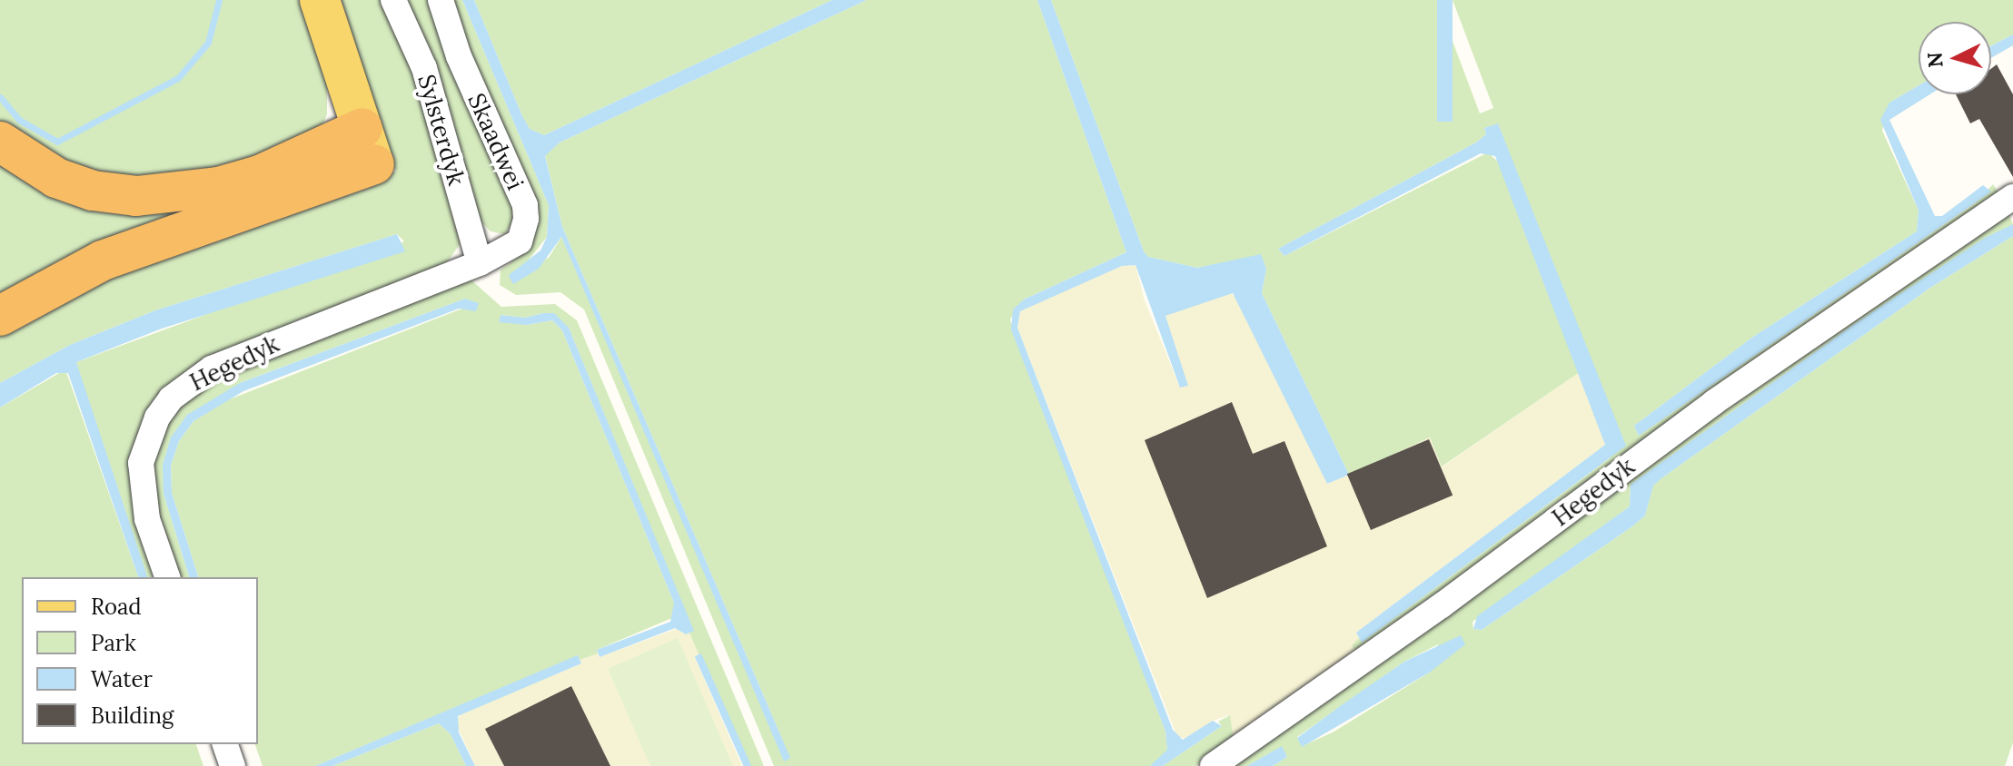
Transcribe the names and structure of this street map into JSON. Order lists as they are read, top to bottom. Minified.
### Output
{"streets":{"street":["Sylsterdyk","Skaadwei","Hegedyk"]},"crossings":[["Sylsterdyk","Skaadwei"],["Sylsterdyk","Hegedyk"],["Skaadwei","Hegedyk"]],"legend":["Road","Park","Water","Building"],"north":"left"}
